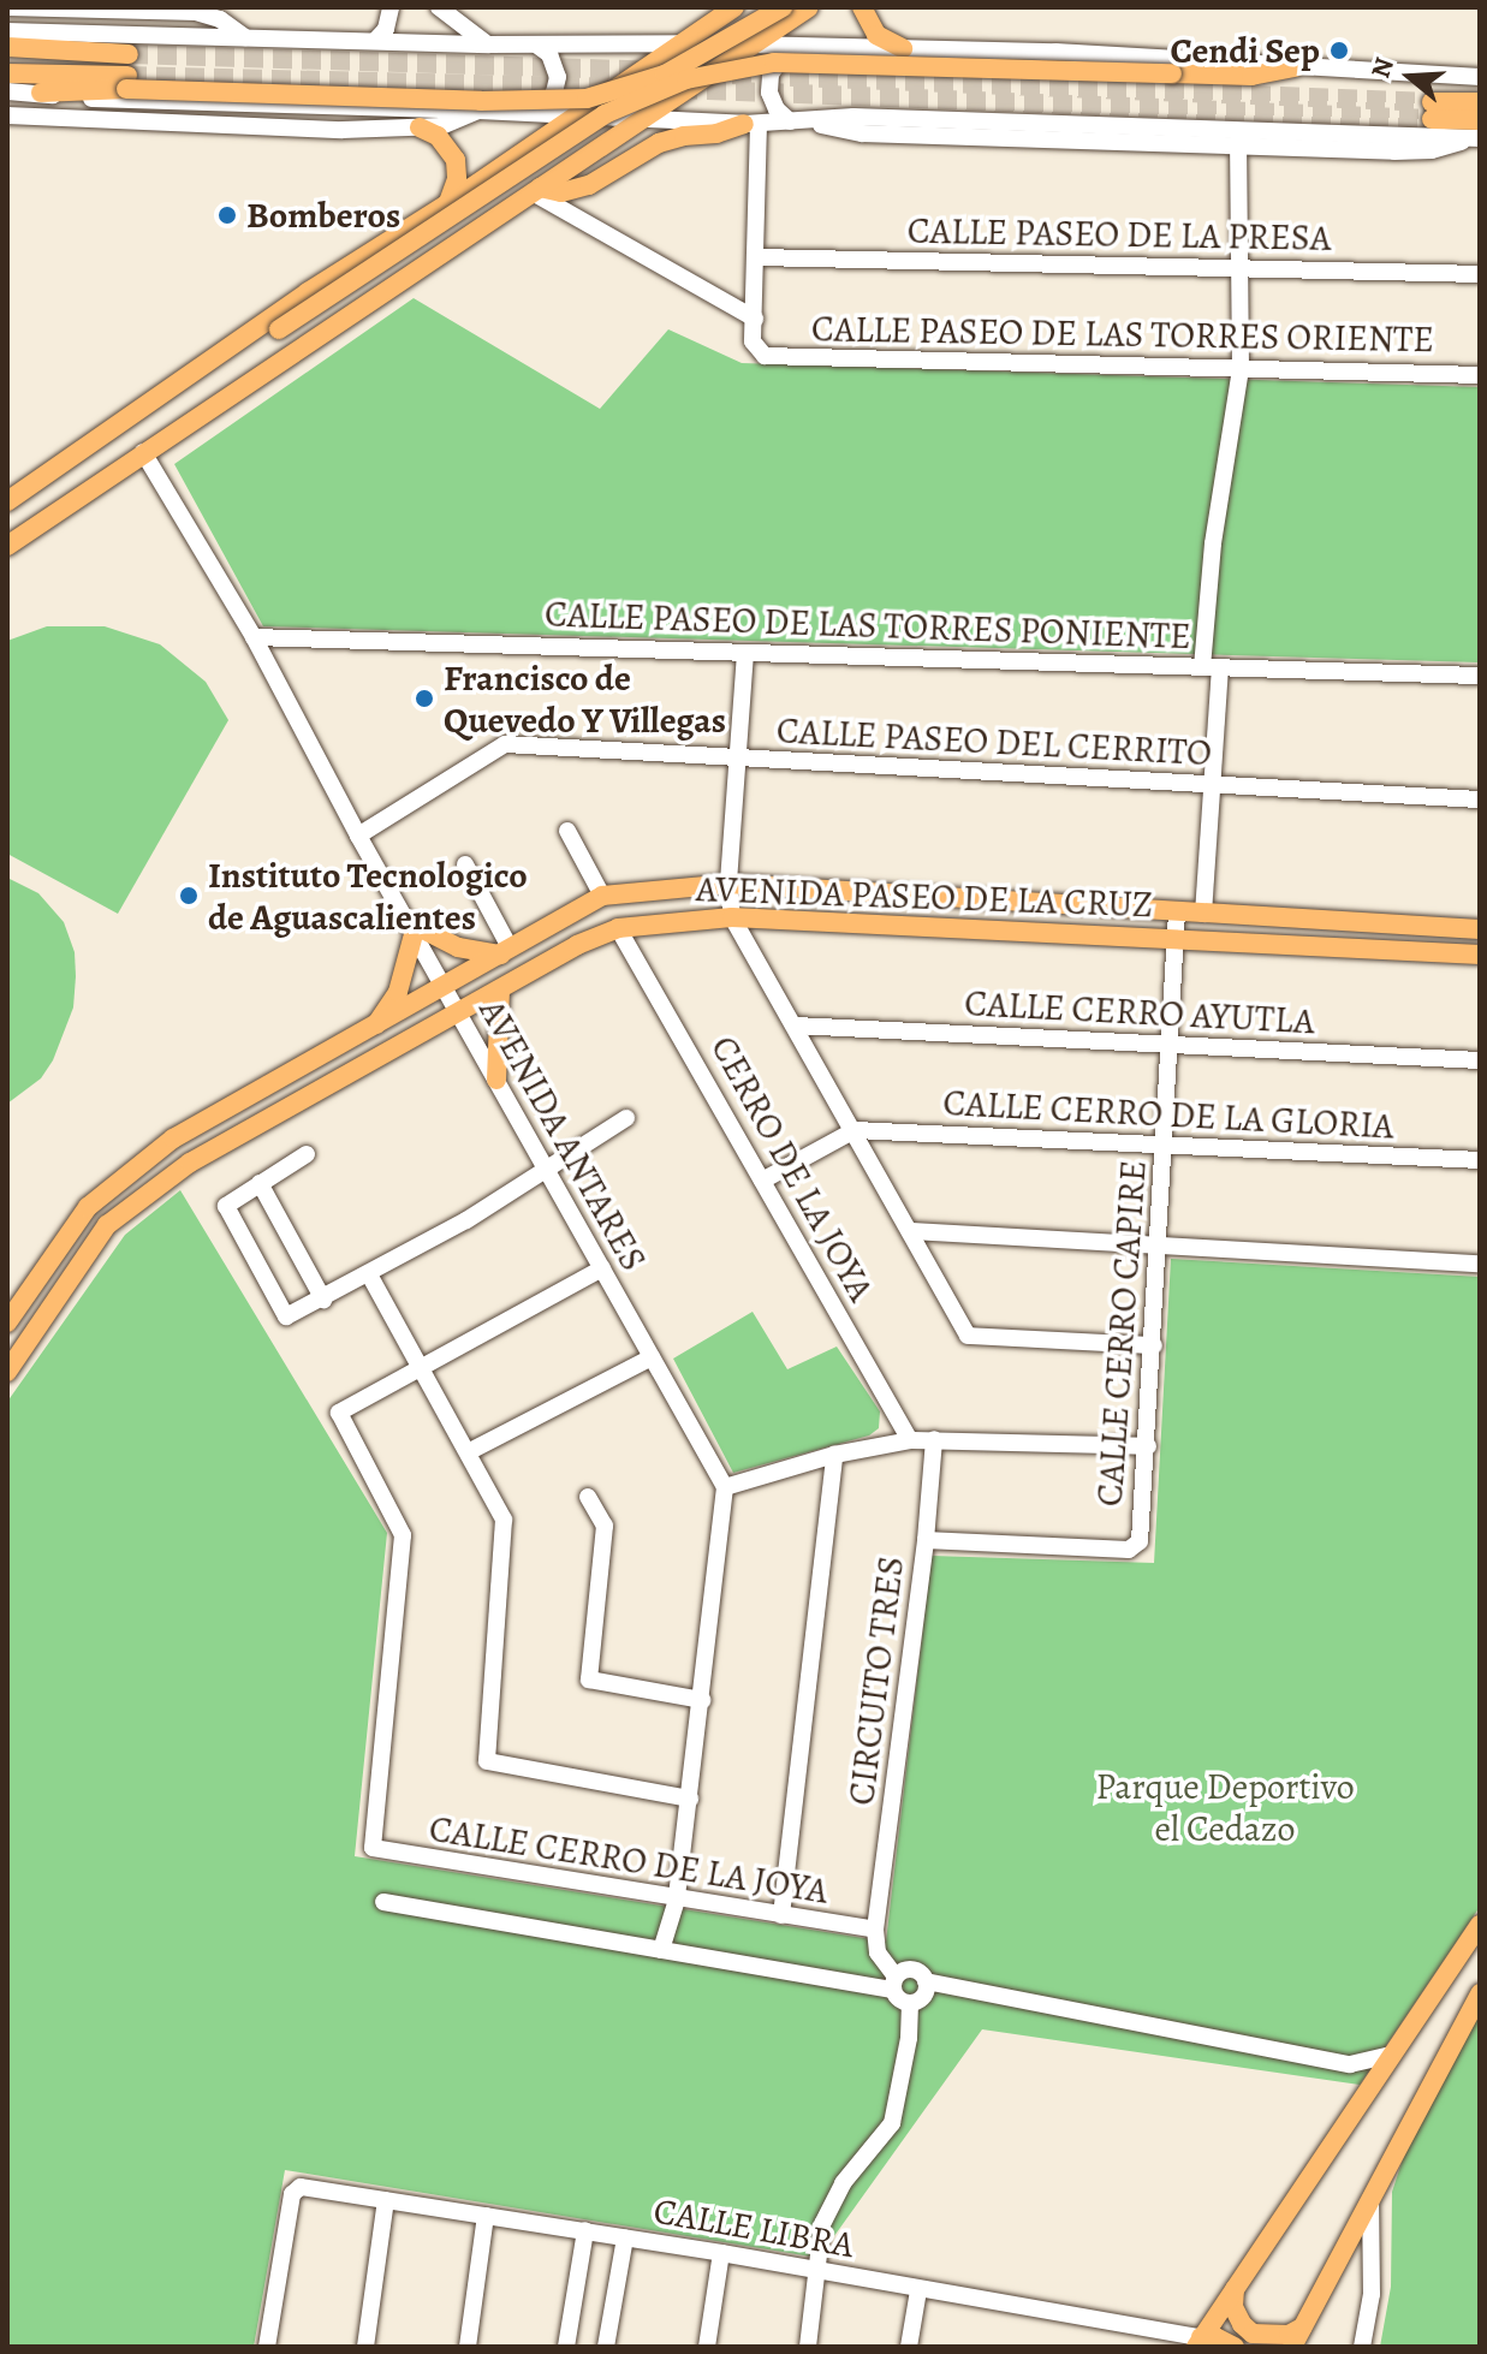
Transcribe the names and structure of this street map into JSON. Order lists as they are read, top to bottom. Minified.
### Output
{"streets":{"main road":["AVENIDA PASEO DE LA CRUZ"],"street":["CALLE PASEO DE LA PRESA","CALLE PASEO DE LAS TORRES ORIENTE","CALLE PASEO DE LAS TORRES PONIENTE","CALLE PASEO DEL CERRITO","CALLE CERRO AYUTLA","CALLE CERRO DE LA GLORIA","AVENIDA ANTARES","CERRO DE LA JOYA","CALLE CERRO CAPIRE","CIRCUITO TRES","CALLE CERRO DE LA JOYA","CALLE LIBRA"]},"crossings":[["CALLE PASEO DE LAS TORRES PONIENTE","AVENIDA ANTARES"],["CALLE PASEO DEL CERRITO","AVENIDA ANTARES"],["AVENIDA PASEO DE LA CRUZ","AVENIDA ANTARES"],["AVENIDA PASEO DE LA CRUZ","CERRO DE LA JOYA"],["AVENIDA PASEO DE LA CRUZ","CALLE CERRO CAPIRE"],["CALLE CERRO AYUTLA","CALLE CERRO CAPIRE"],["CALLE CERRO DE LA GLORIA","CALLE CERRO CAPIRE"],["CALLE CERRO CAPIRE","CIRCUITO TRES"],["CIRCUITO TRES","CALLE CERRO DE LA JOYA"]],"parks":["Parque Deportivo el Cedazo"],"places":["Cendi Sep","Bomberos","Francisco de Quevedo Y Villegas","Instituto Tecnologico de Aguascalientes"],"north":"left"}
